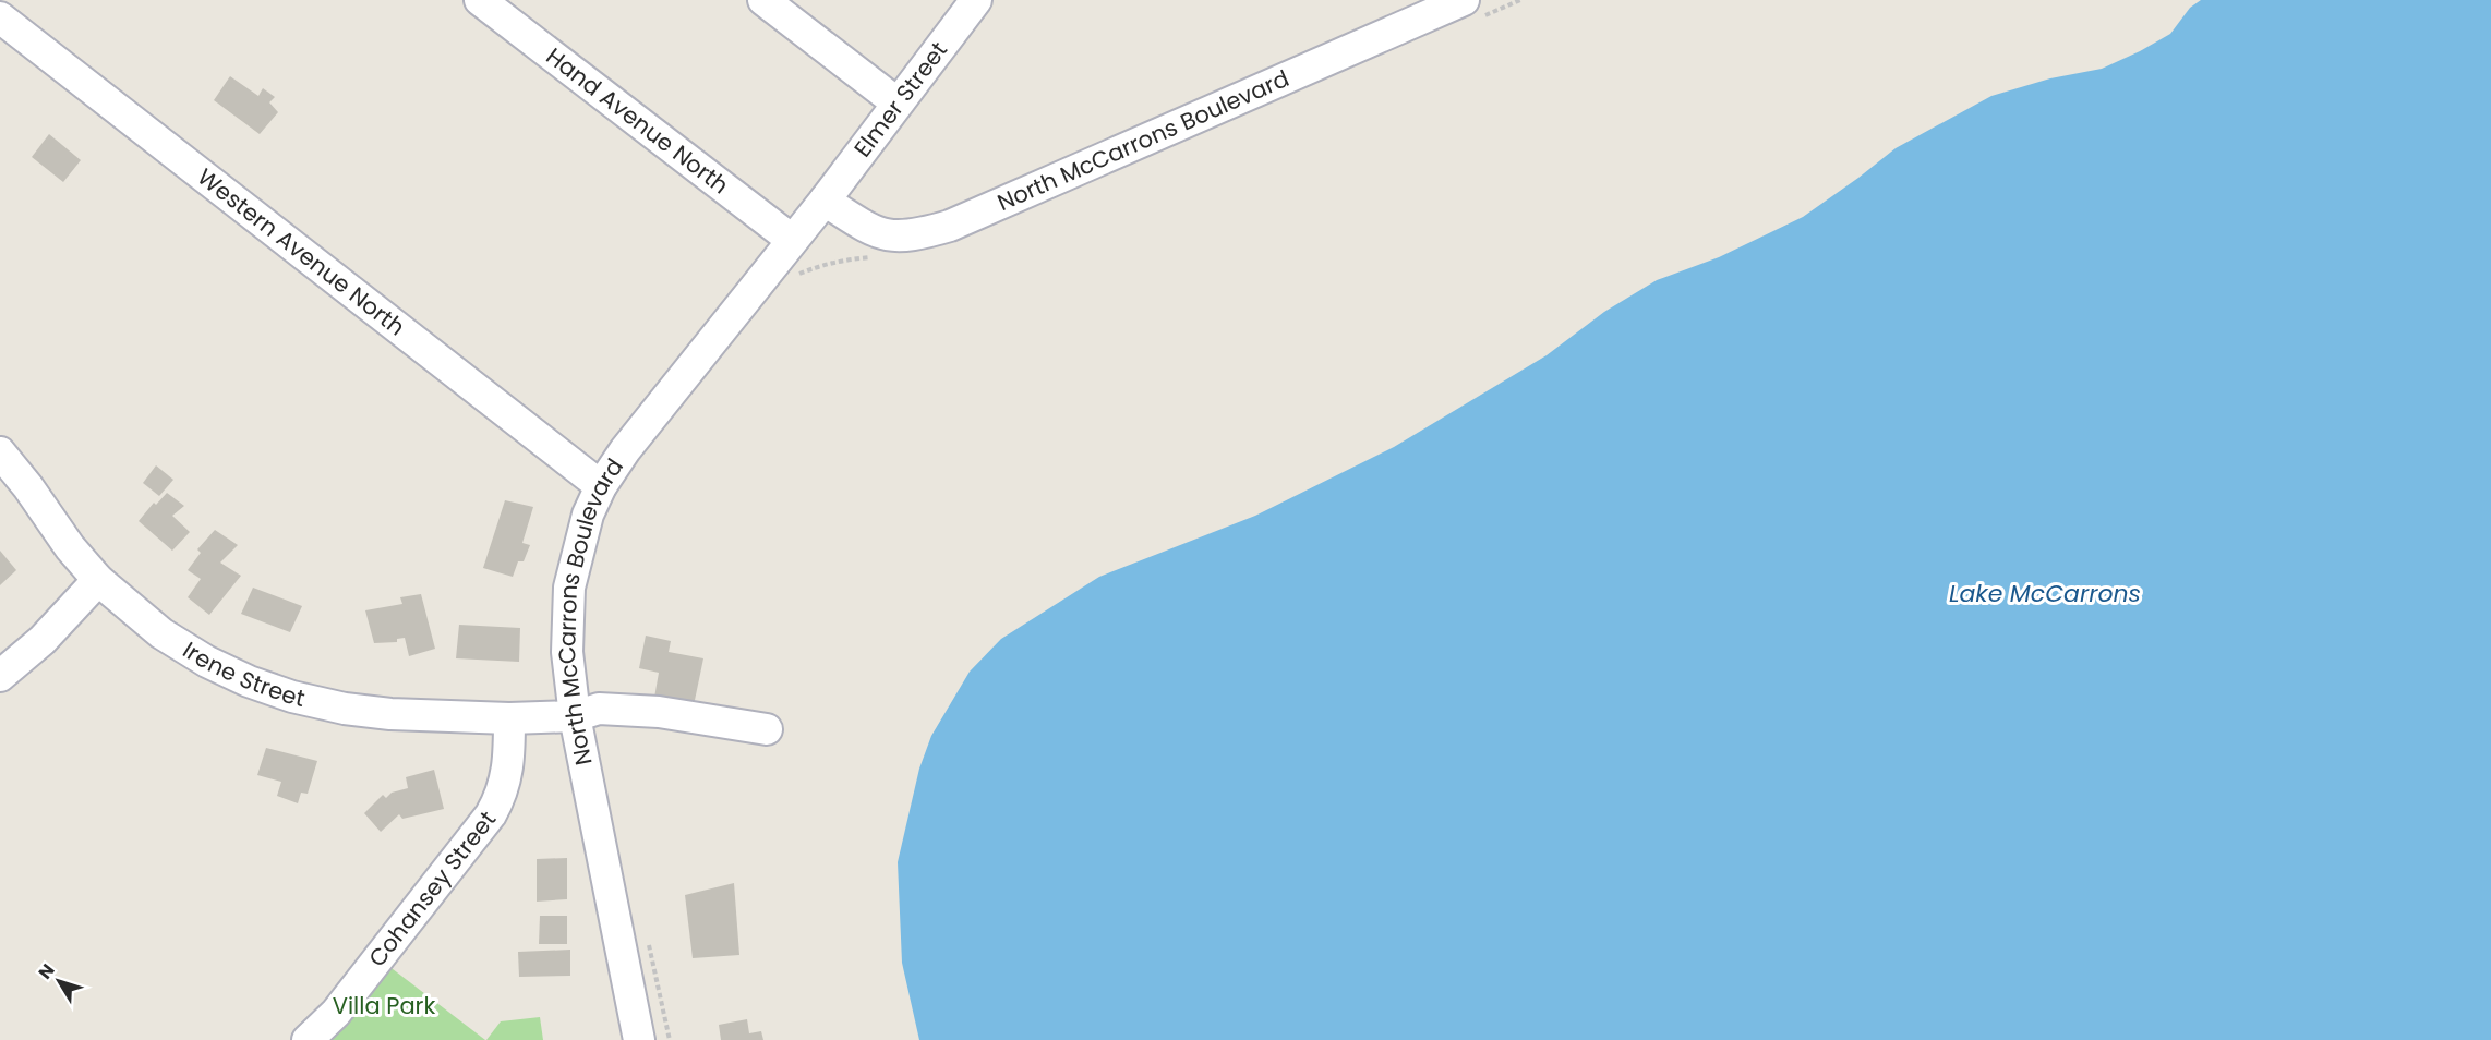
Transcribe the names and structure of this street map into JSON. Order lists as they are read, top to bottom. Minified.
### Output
{"streets":{"street":["Elmer Street","Hand Avenue North","North McCarrons Boulevard","Western Avenue North","Irene Street","Cohansey Street"]},"crossings":[["Elmer Street","Hand Avenue North"],["Elmer Street","North McCarrons Boulevard"],["Hand Avenue North","North McCarrons Boulevard"],["North McCarrons Boulevard","Western Avenue North"],["North McCarrons Boulevard","Irene Street"],["Irene Street","Cohansey Street"]],"water":["Lake McCarrons"],"parks":["Villa Park"],"north":"top left"}
